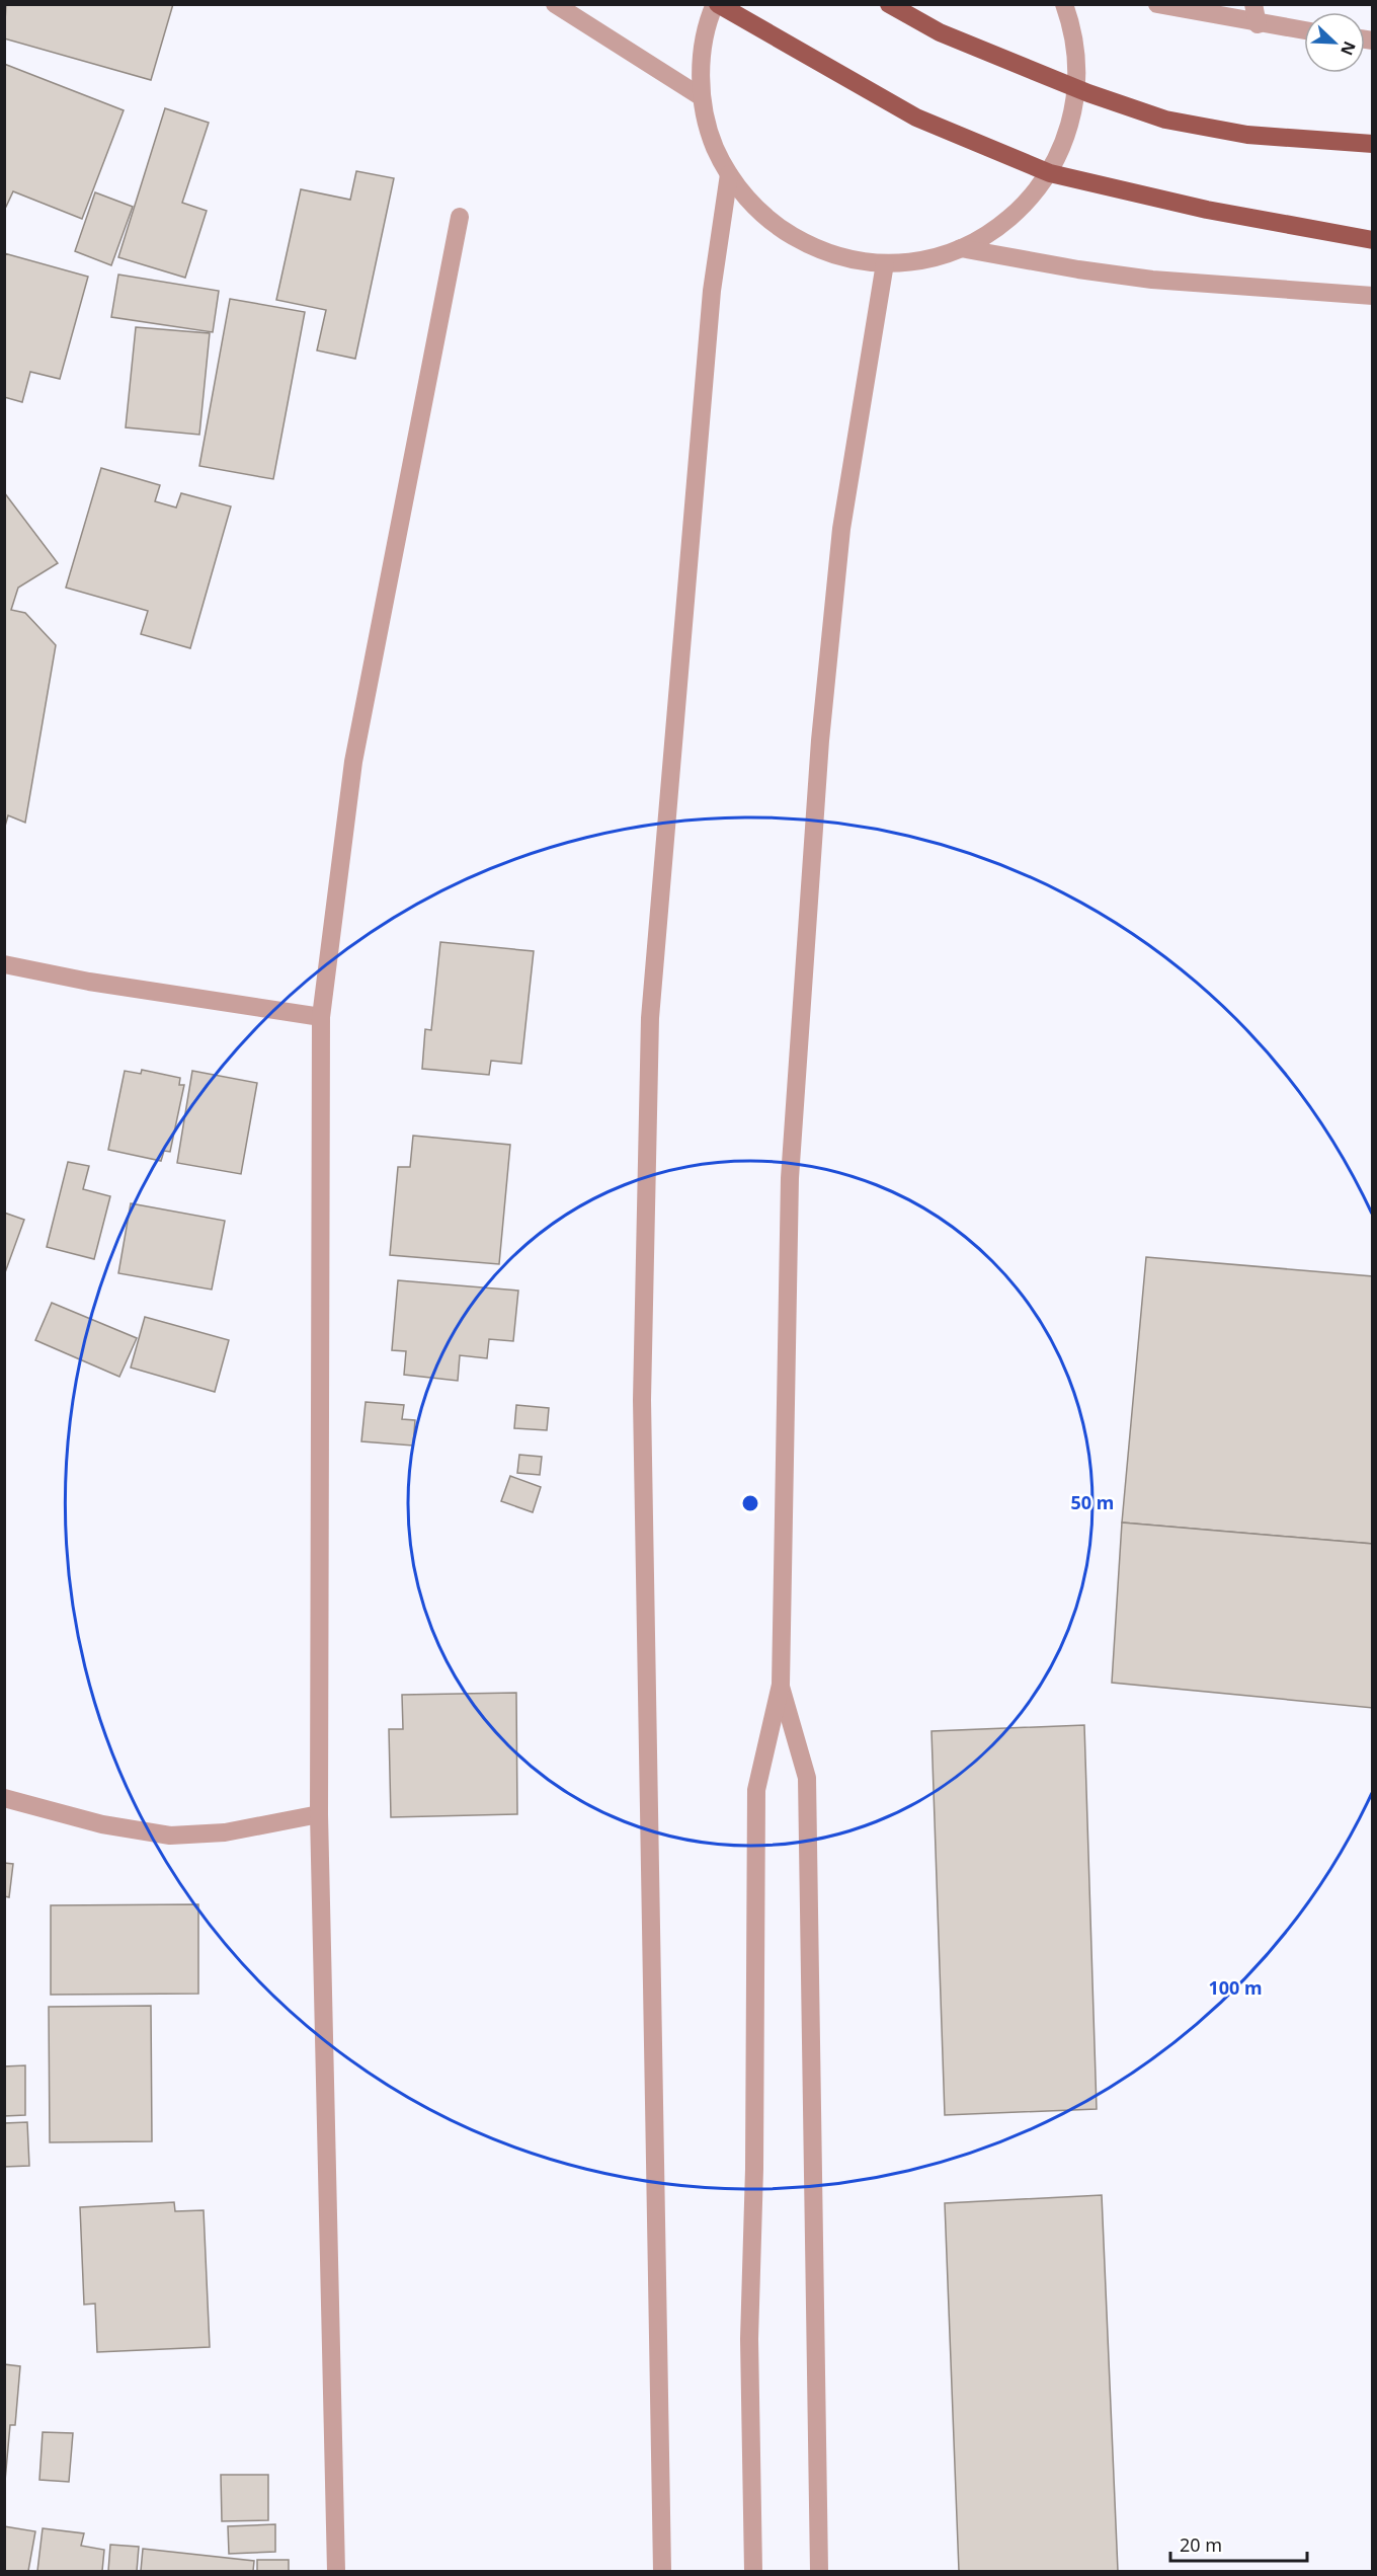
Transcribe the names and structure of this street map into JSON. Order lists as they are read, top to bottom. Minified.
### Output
{"scale_bar":"20 m","north":"bottom right","rings":["50 m","100 m"]}
